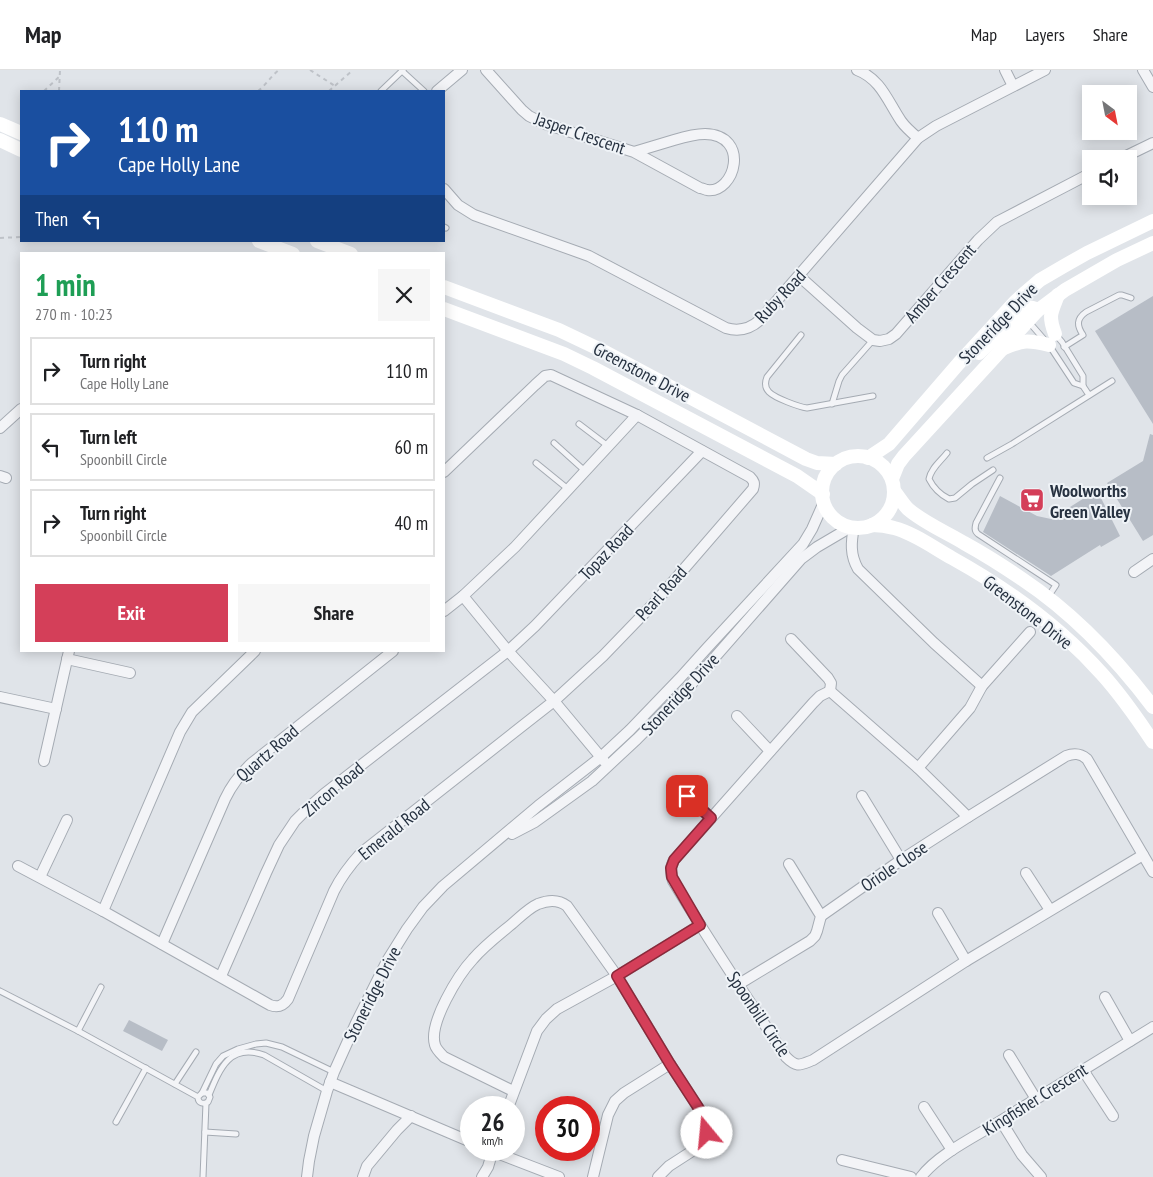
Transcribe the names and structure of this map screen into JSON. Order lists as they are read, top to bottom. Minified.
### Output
{"streets":{"main road":["Stoneridge Drive","Greenstone Drive"],"street":["Jasper Crescent","Amber Crescent","Ruby Road","Topaz Road","Pearl Road","Quartz Road","Zircon Road","Emerald Road","Oriole Close","Spoonbill Circle","Kingfisher Crescent"]},"crossings":[["Stoneridge Drive","Greenstone Drive"],["Topaz Road","Pearl Road"],["Topaz Road","Zircon Road"],["Pearl Road","Emerald Road"],["Zircon Road","Emerald Road"]],"places":{"supermarket":["Woolworths Green Valley"]},"north":"bottom right","page":{"header":"Map","nav":["Map","Layers","Share"],"turn":["110 m","Cape Holly Lane"],"then":"Then","heading":["1 min","270 m · 10:23"],"list":[{"name":"Turn right","note":"Cape Holly Lane","value":"110 m"},{"name":"Turn left","note":"Spoonbill Circle","value":"60 m"},{"name":"Turn right","note":"Spoonbill Circle","value":"40 m"}],"buttons":["Exit","Share"],"speed":"26 km/h","limit":"30"}}
